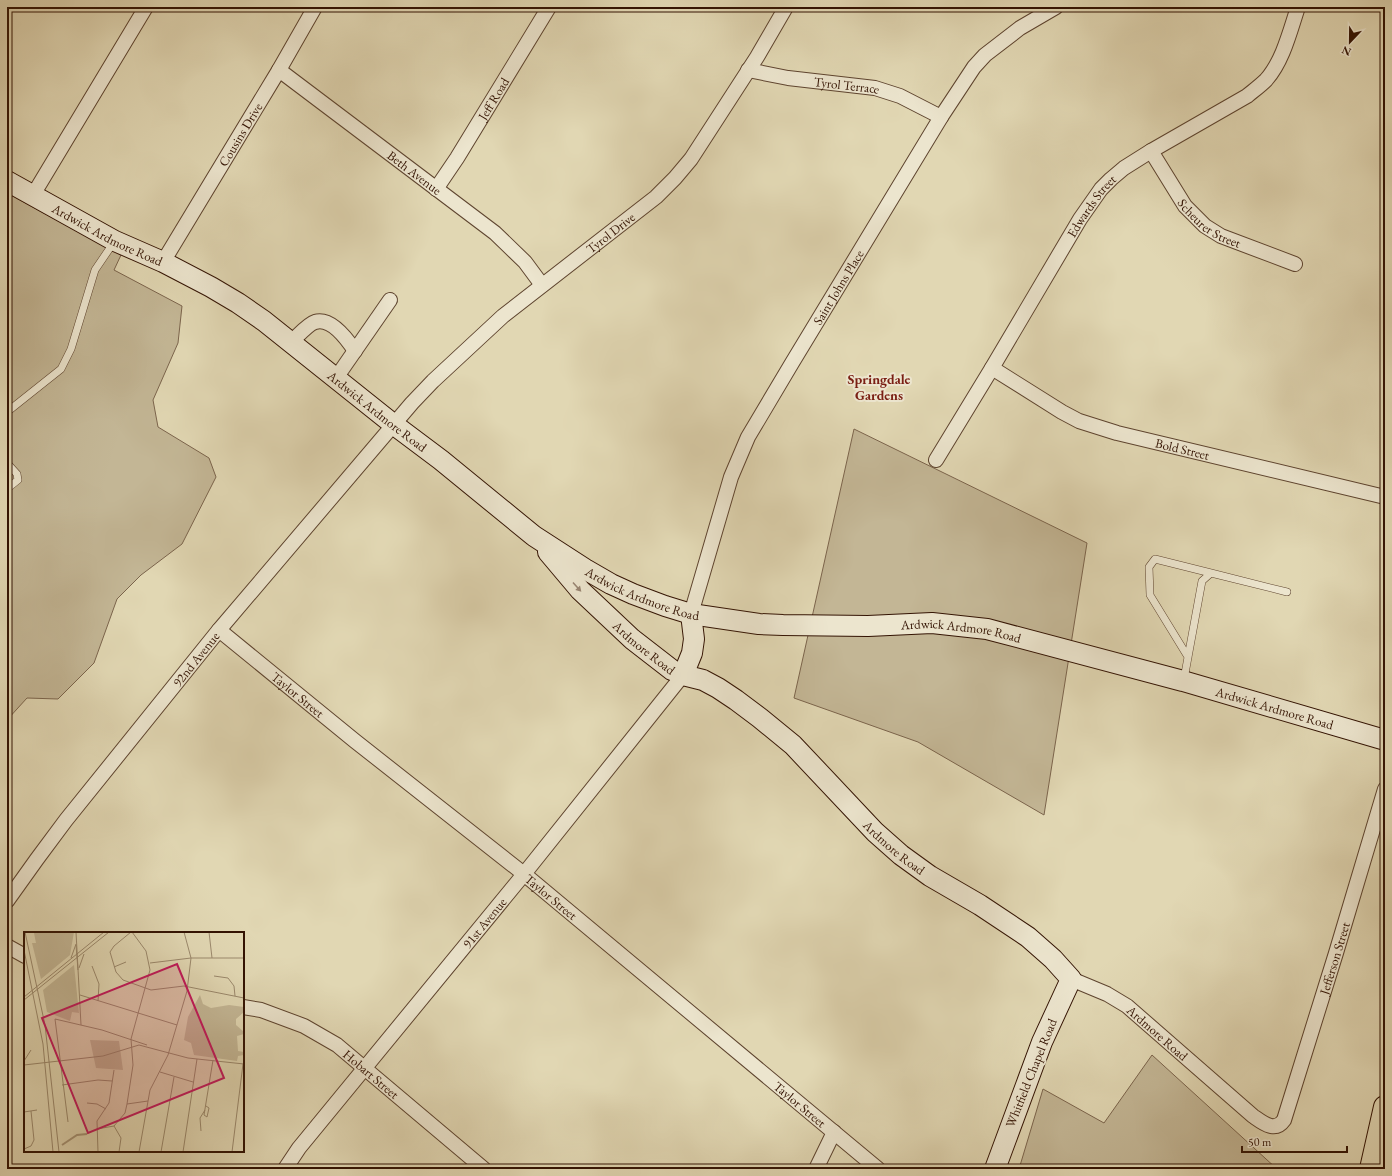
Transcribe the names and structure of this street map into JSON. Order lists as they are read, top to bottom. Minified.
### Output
{"streets":{"street":["Tyrol Terrace","Jeff Road","Cousins Drive","Beth Avenue","Edwards Street","Scheurer Street","Tyrol Drive","Ardwick Ardmore Road","Saint Johns Place","Bold Street","Ardmore Road","92nd Avenue","Taylor Street","91st Avenue","Jefferson Street","Whitfield Chapel Road","Hobart Street"]},"crossings":[["Tyrol Terrace","Tyrol Drive"],["Tyrol Terrace","Saint Johns Place"],["Jeff Road","Beth Avenue"],["Cousins Drive","Beth Avenue"],["Cousins Drive","Ardwick Ardmore Road"],["Beth Avenue","Tyrol Drive"],["Edwards Street","Scheurer Street"],["Edwards Street","Bold Street"],["Tyrol Drive","Ardwick Ardmore Road"],["Tyrol Drive","92nd Avenue"],["Ardwick Ardmore Road","Saint Johns Place"],["Ardwick Ardmore Road","Ardmore Road"],["Ardwick Ardmore Road","92nd Avenue"],["Ardmore Road","91st Avenue"],["Ardmore Road","Jefferson Street"],["Ardmore Road","Whitfield Chapel Road"],["92nd Avenue","Taylor Street"],["Taylor Street","91st Avenue"],["91st Avenue","Hobart Street"]],"districts":["Springdale Gardens"],"scale_bar":"50 m","north":"bottom"}
